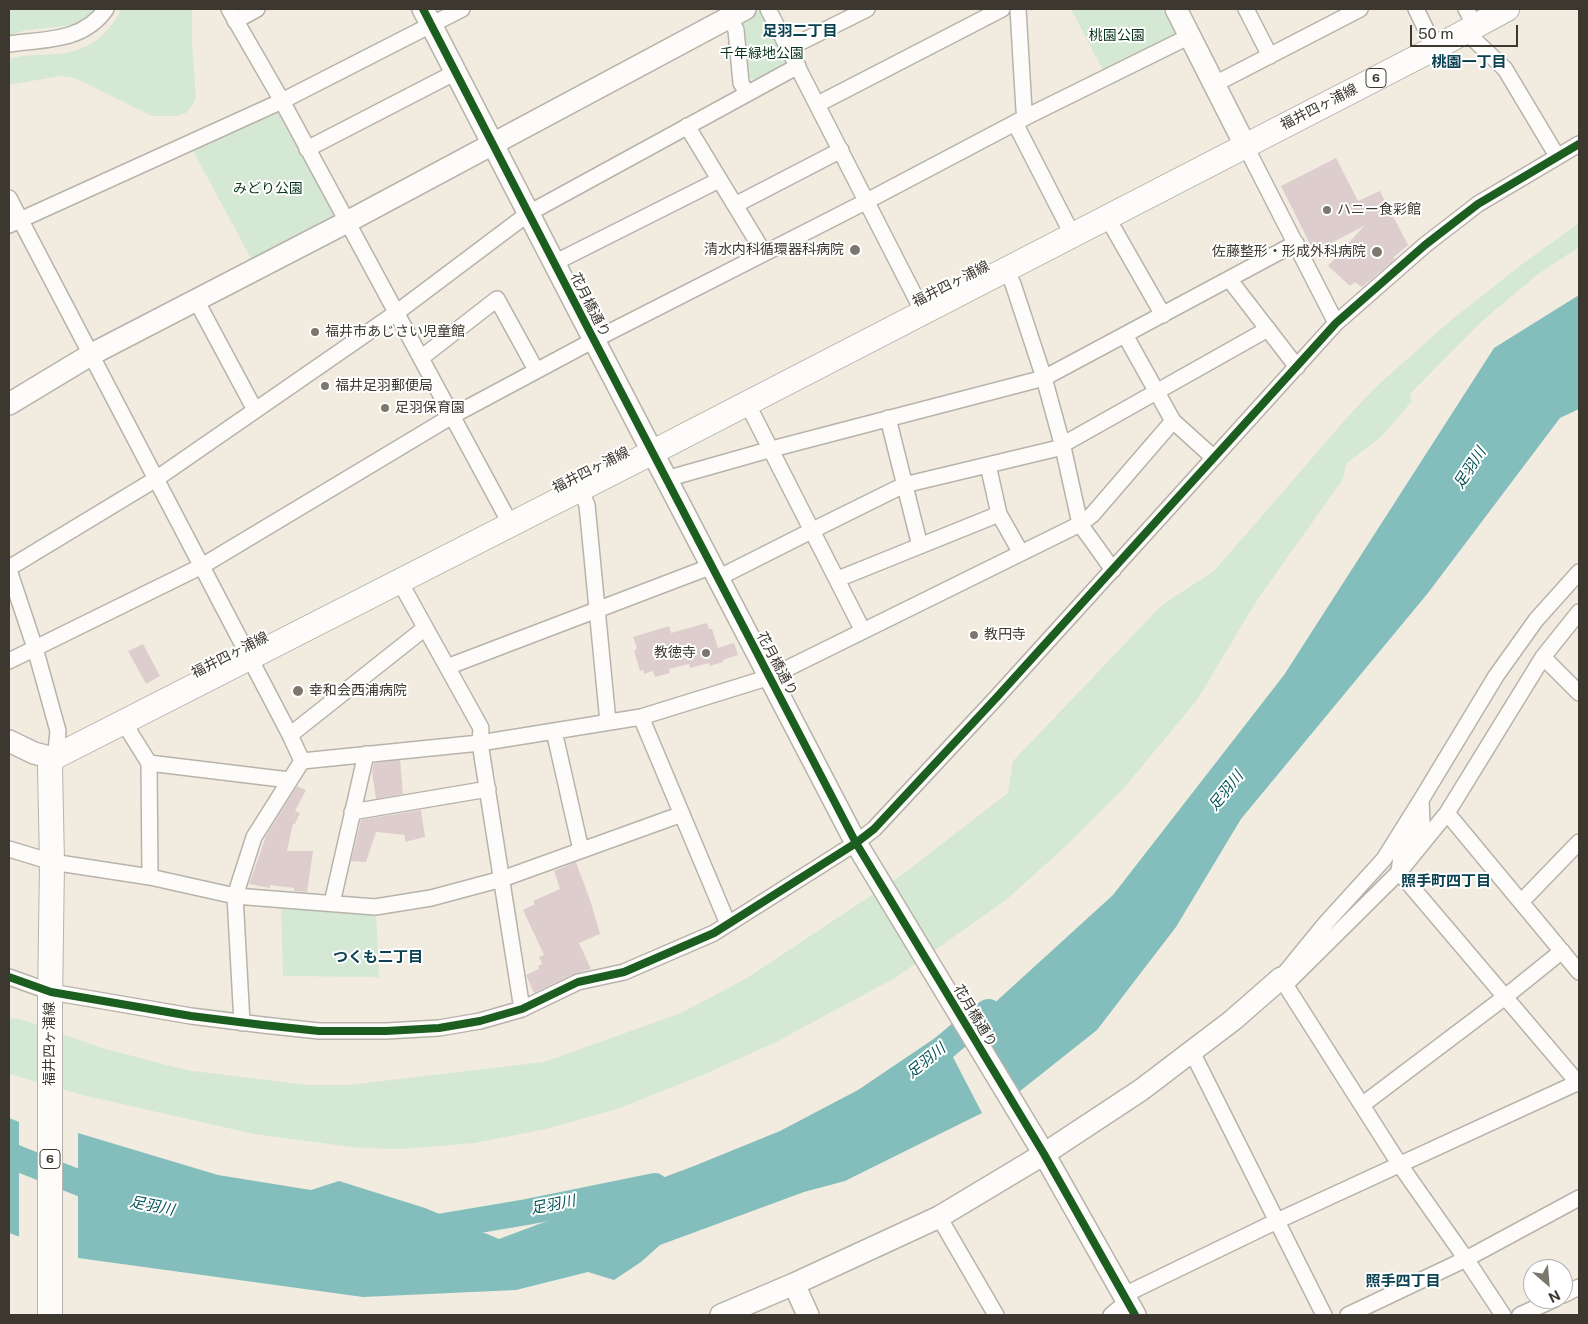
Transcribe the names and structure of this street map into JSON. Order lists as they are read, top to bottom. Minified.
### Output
{"streets":{"main road":["6","福井四ヶ浦線"],"street":["花月橋通り"]},"crossings":[["福井四ヶ浦線","花月橋通り"]],"districts":["足羽二丁目","桃園一丁目","照手町四丁目","つくも二丁目","照手四丁目"],"water":["足羽川"],"parks":["桃園公園","千年緑地公園","みどり公園"],"places":["ハニー食彩館","清水内科循環器科病院","佐藤整形・形成外科病院","福井市あじさい児童館","福井足羽郵便局","足羽保育園","教円寺","教徳寺","幸和会西浦病院"],"scale_bar":"50 m","north":"bottom right"}
